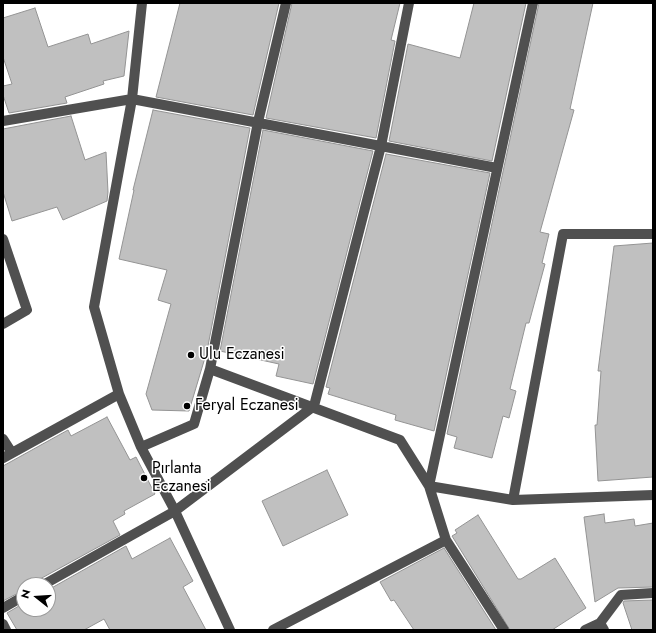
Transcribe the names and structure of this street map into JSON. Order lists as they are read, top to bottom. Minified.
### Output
{"places":["Ulu Eczanesi","Feryal Eczanesi","Pırlanta Eczanesi"],"north":"left"}
